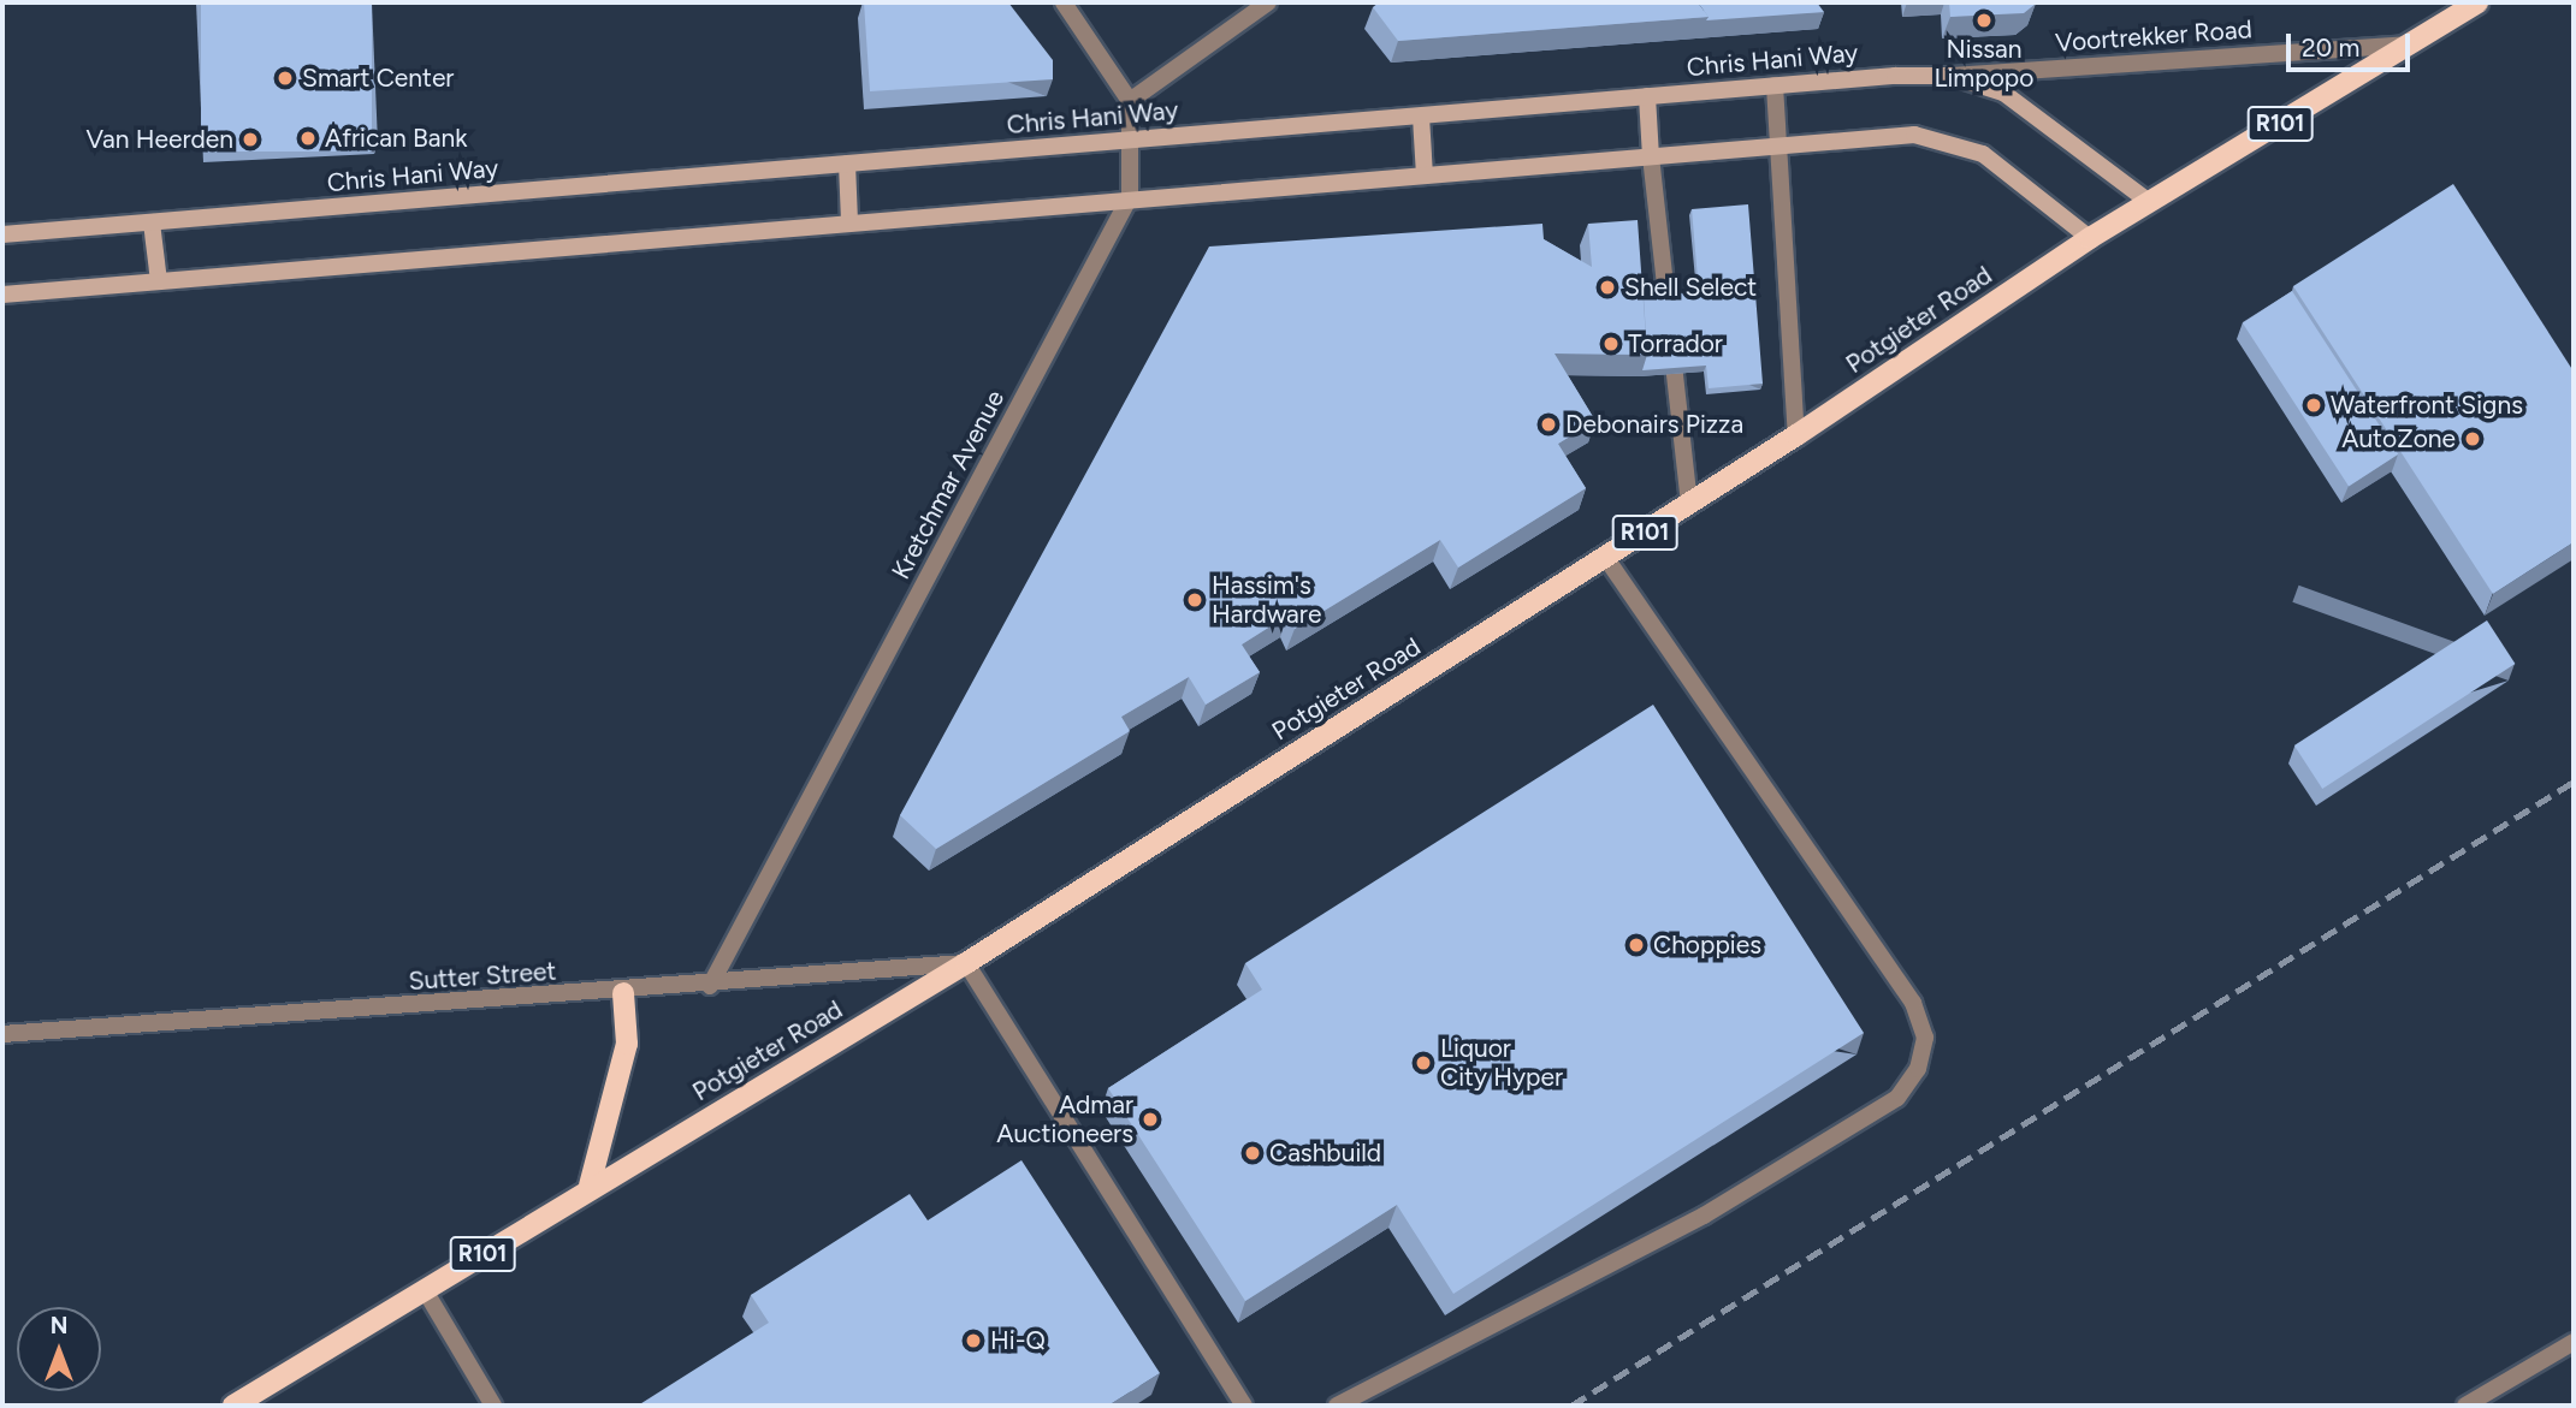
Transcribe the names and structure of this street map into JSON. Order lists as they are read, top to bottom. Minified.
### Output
{"streets":{"main road":["Chris Hani Way","R101","Potgieter Road"],"street":["Voortrekker Road","Kretchmar Avenue","Sutter Street"]},"crossings":[["Voortrekker Road","Chris Hani Way"],["Voortrekker Road","Potgieter Road"],["Chris Hani Way","Potgieter Road"],["Chris Hani Way","Kretchmar Avenue"],["Potgieter Road","Sutter Street"],["Kretchmar Avenue","Sutter Street"]],"places":["Nissan Limpopo","Smart Center","African Bank","Van Heerden","Shell Select","Torrador","Waterfront Signs","Debonairs Pizza","AutoZone","Hassim's Hardware","Choppies","Liquor City Hyper","Admar Auctioneers","Cashbuild","Hi-Q"],"scale_bar":"20 m","north":"top"}
